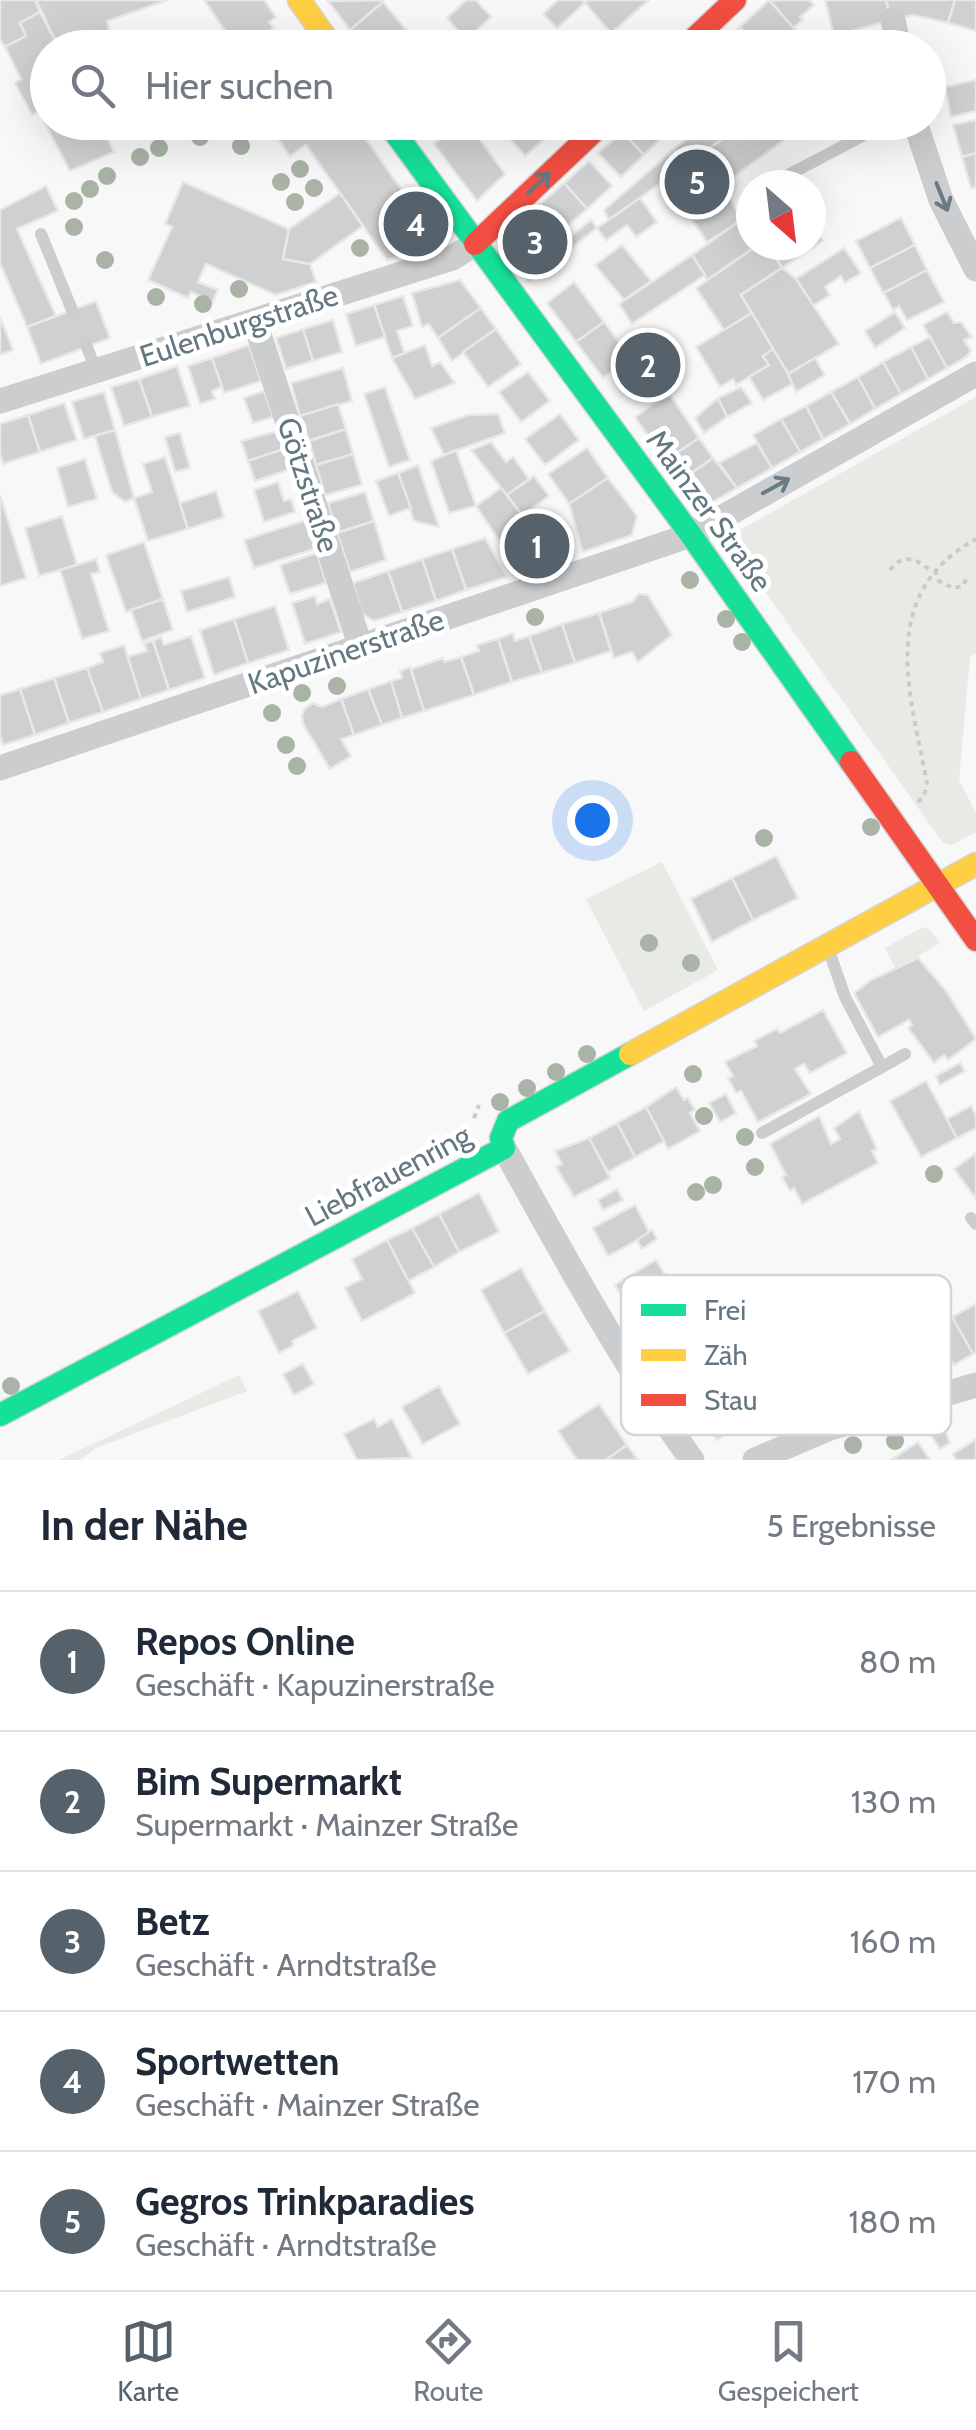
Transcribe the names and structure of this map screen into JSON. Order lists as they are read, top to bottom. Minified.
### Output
{"streets":{"street":["Eulenburgstraße","Götzstraße","Mainzer Straße","Kapuzinerstraße","Liebfrauenring"]},"crossings":[["Eulenburgstraße","Götzstraße"],["Eulenburgstraße","Mainzer Straße"],["Götzstraße","Kapuzinerstraße"],["Mainzer Straße","Kapuzinerstraße"],["Mainzer Straße","Liebfrauenring"]],"legend":["Frei","Zäh","Stau"],"north":"bottom right","page":{"search":"Hier suchen","pins":["5","4","3","2","1"],"heading":["In der Nähe","5 Ergebnisse"],"list":[{"mark":"1","name":"Repos Online","note":"Geschäft · Kapuzinerstraße","value":"80 m"},{"mark":"2","name":"Bim Supermarkt","note":"Supermarkt · Mainzer Straße","value":"130 m"},{"mark":"3","name":"Betz","note":"Geschäft · Arndtstraße","value":"160 m"},{"mark":"4","name":"Sportwetten","note":"Geschäft · Mainzer Straße","value":"170 m"},{"mark":"5","name":"Gegros Trinkparadies","note":"Geschäft · Arndtstraße","value":"180 m"}],"nav":["Karte","Route","Gespeichert"]}}
